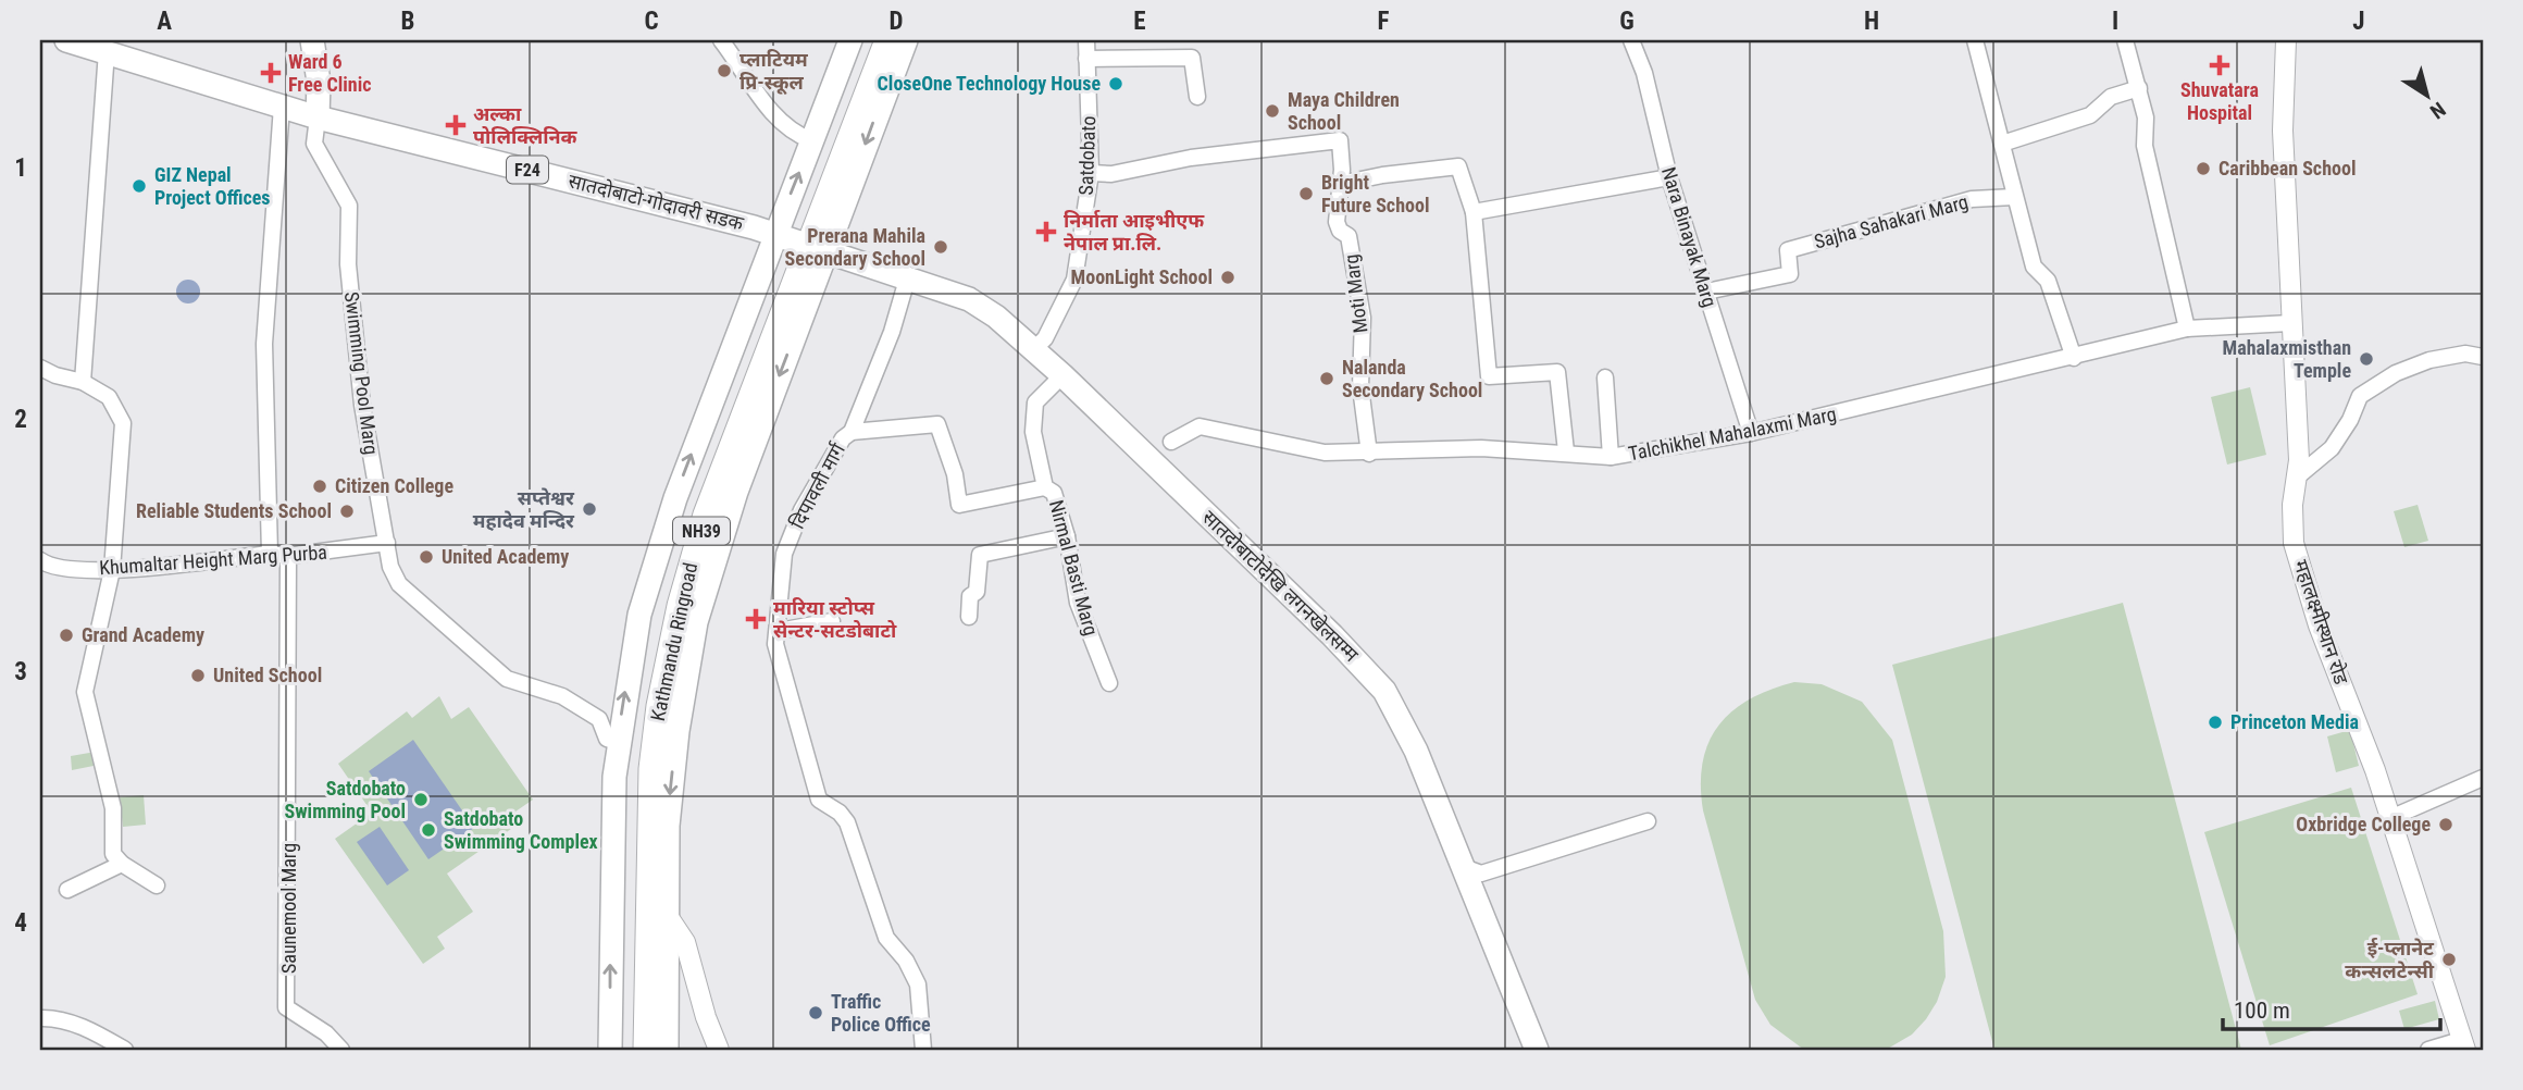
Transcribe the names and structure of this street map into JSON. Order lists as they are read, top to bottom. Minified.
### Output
{"streets":{"highway":["NH39","Kathmandu Ringroad"],"main road":["F24","सातदोबाटो-गोदावरी सडक","सातदोबाटोदेखि लगनखेलसम्म"],"street":["Satdobato","Sajha Sahakari Marg","Nara Binayak Marg","Moti Marg","Swimming Pool Marg","Talchikhel Mahalaxmi Marg","दिपावली मार्ग","Khumaltar Height Marg Purba","Nirmal Basti Marg","महालक्ष्मीस्थान रोड","Saunemool Marg"]},"crossings":[["Satdobato","Moti Marg"],["Satdobato","सातदोबाटोदेखि लगनखेलसम्म"],["F24","सातदोबाटो-गोदावरी सडक"],["सातदोबाटो-गोदावरी सडक","Swimming Pool Marg"],["सातदोबाटो-गोदावरी सडक","दिपावली मार्ग"],["सातदोबाटो-गोदावरी सडक","सातदोबाटोदेखि लगनखेलसम्म"],["सातदोबाटो-गोदावरी सडक","Kathmandu Ringroad"],["Sajha Sahakari Marg","Nara Binayak Marg"],["Nara Binayak Marg","Talchikhel Mahalaxmi Marg"],["Moti Marg","Talchikhel Mahalaxmi Marg"],["Swimming Pool Marg","Khumaltar Height Marg Purba"],["Talchikhel Mahalaxmi Marg","महालक्ष्मीस्थान रोड"],["दिपावली मार्ग","सातदोबाटोदेखि लगनखेलसम्म"],["Khumaltar Height Marg Purba","Saunemool Marg"],["Nirmal Basti Marg","सातदोबाटोदेखि लगनखेलसम्म"]],"places":{"health":["Shuvatara Hospital","Ward 6 Free Clinic","अल्का पोलिक्लिनिक","निर्माता आइभीएफ नेपाल प्रा.लि.","मारिया स्टोप्स सेन्टर-सटडोबाटो"],"other":["प्लाटियम प्रि-स्कूल","CloseOne Technology House","Maya Children School","Caribbean School","GIZ Nepal Project Offices","Bright Future School","Prerana Mahila Secondary School","MoonLight School","Mahalaxmisthan Temple","Nalanda Secondary School","Citizen College","सप्तेश्वर महादेव मन्दिर","Reliable Students School","United Academy","Grand Academy","United School","Princeton Media","Satdobato Swimming Pool","Oxbridge College","Satdobato Swimming Complex","ई-प्लानेट कन्सलटेन्सी","Traffic Police Office"]},"scale_bar":"100 m","north":"bottom right","grid":{"columns":["A","B","C","D","E","F","G","H","I","J"],"rows":["1","2","3","4"]}}
